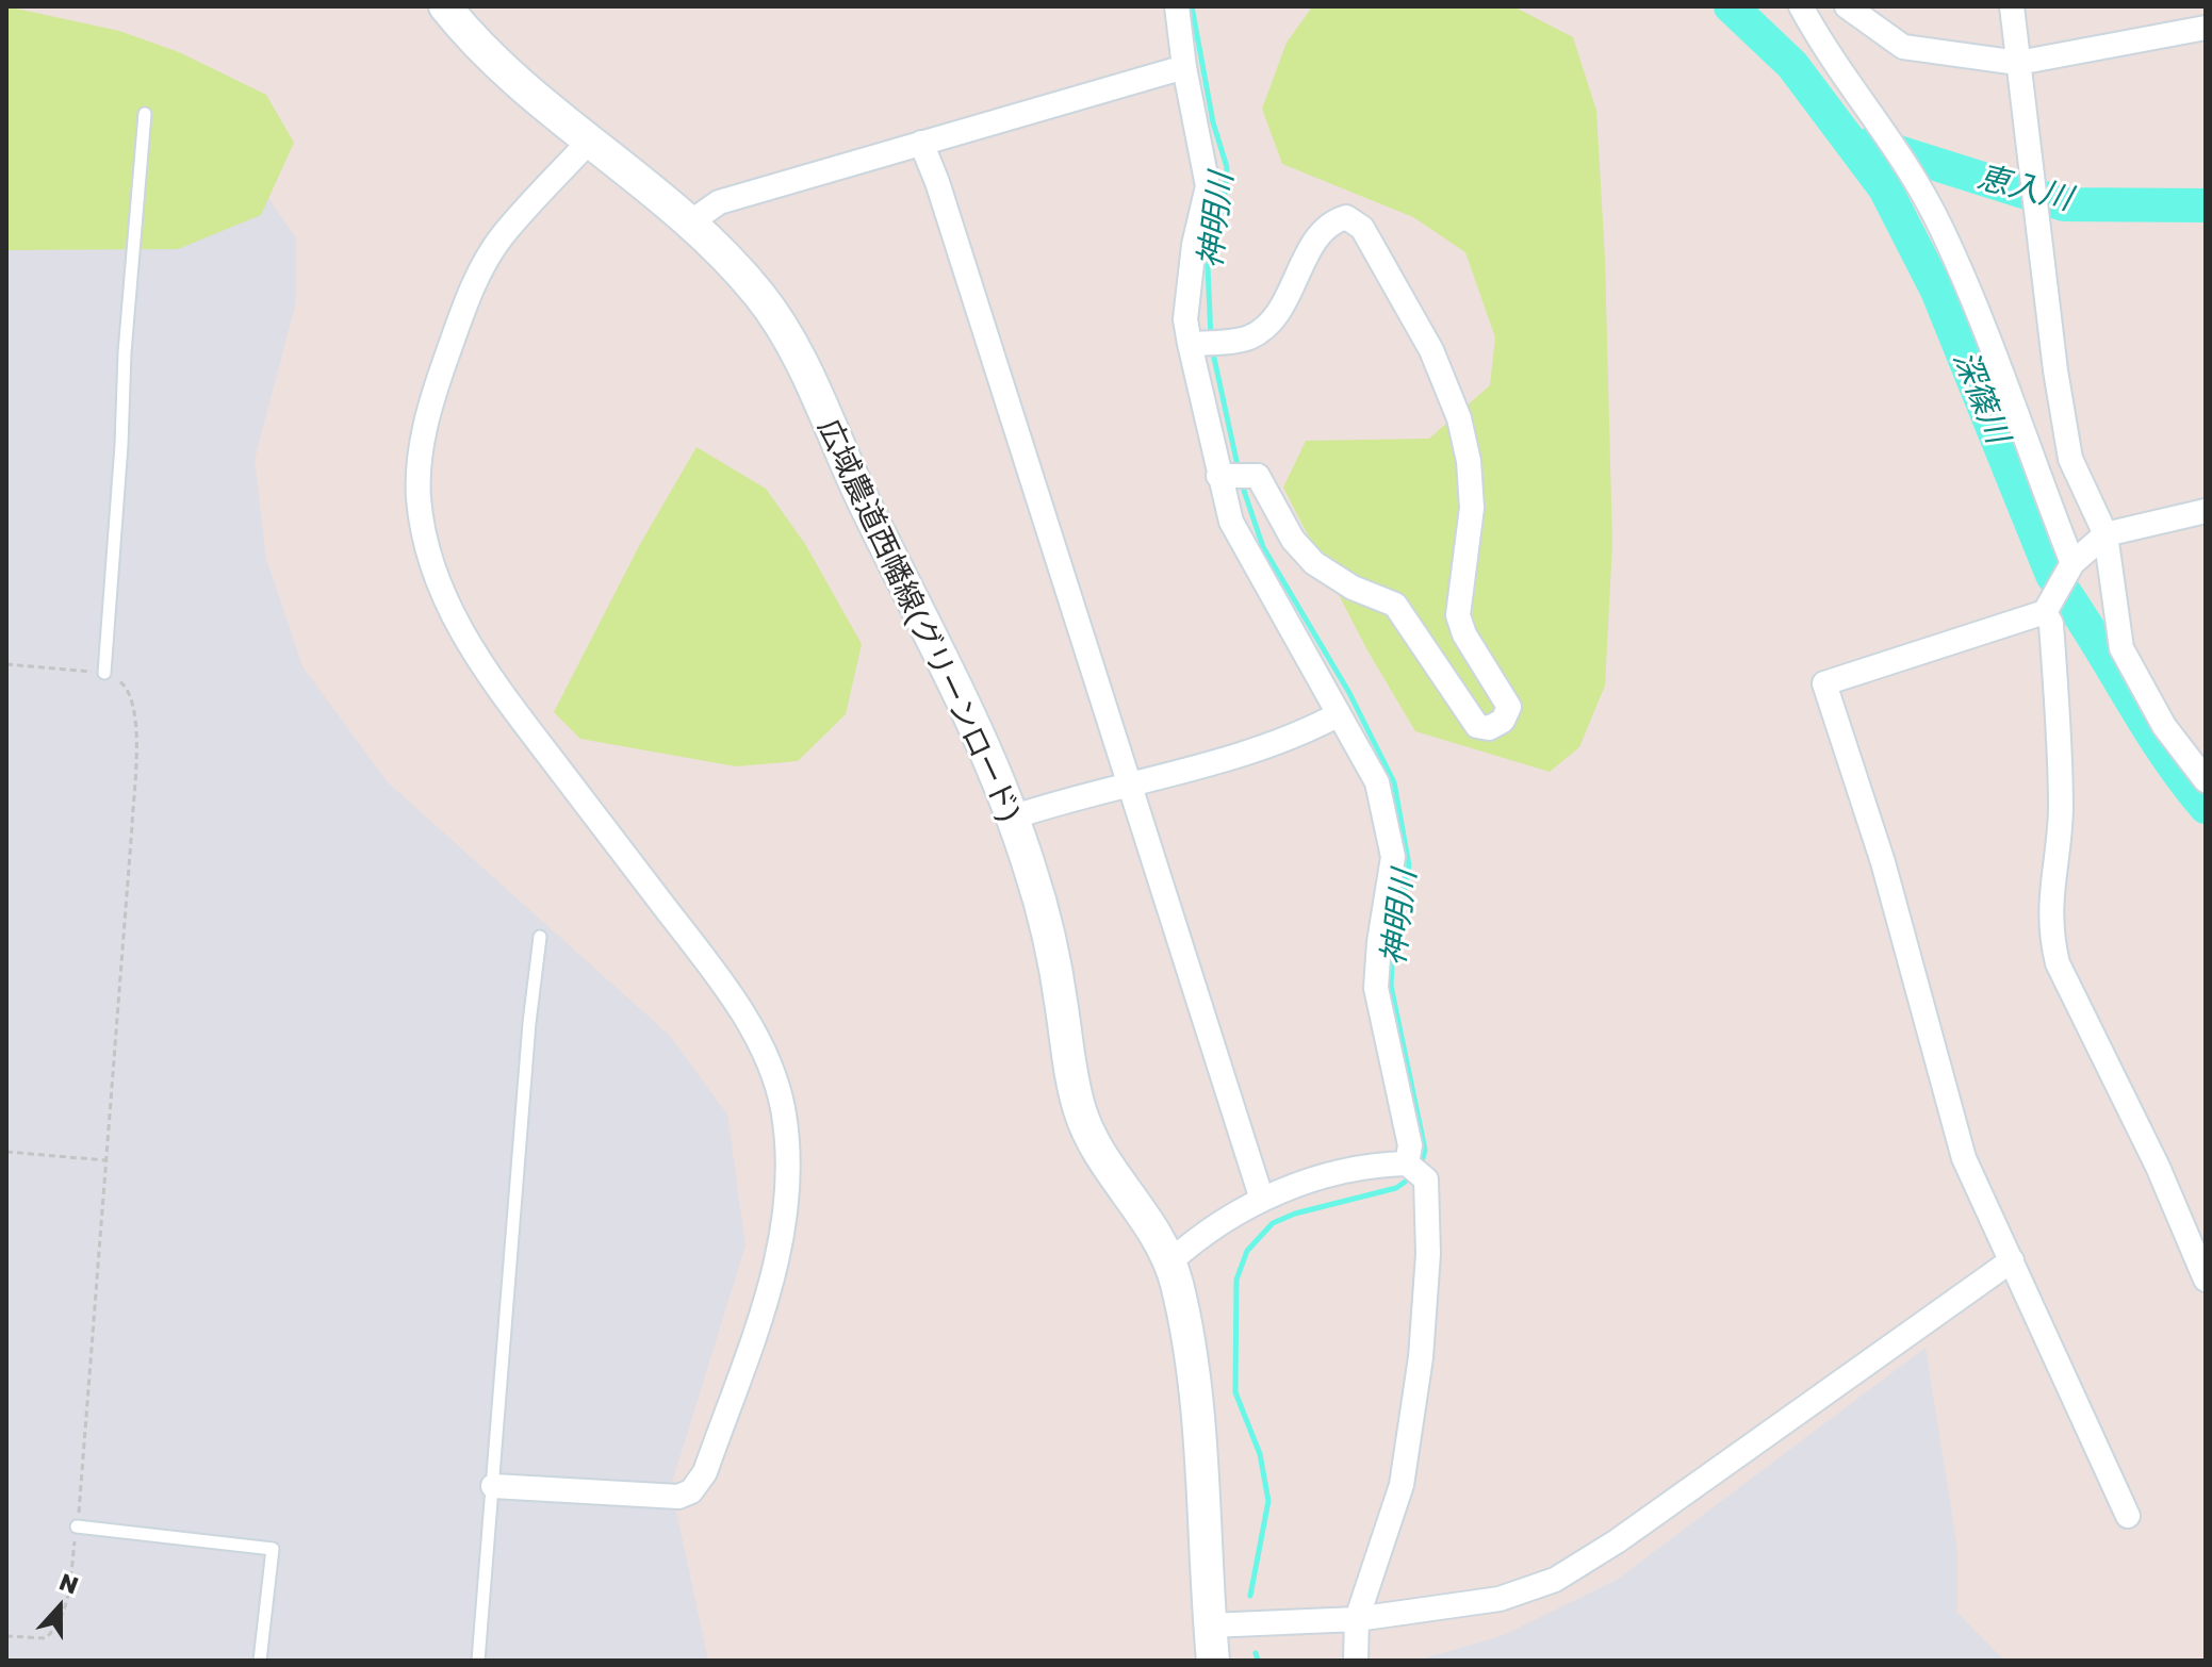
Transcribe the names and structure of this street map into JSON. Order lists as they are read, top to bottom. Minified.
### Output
{"streets":{"street":["広域農道西幡線(グリーンロード)"]},"water":["恵入川","神明川","深篠川"],"north":"top"}
